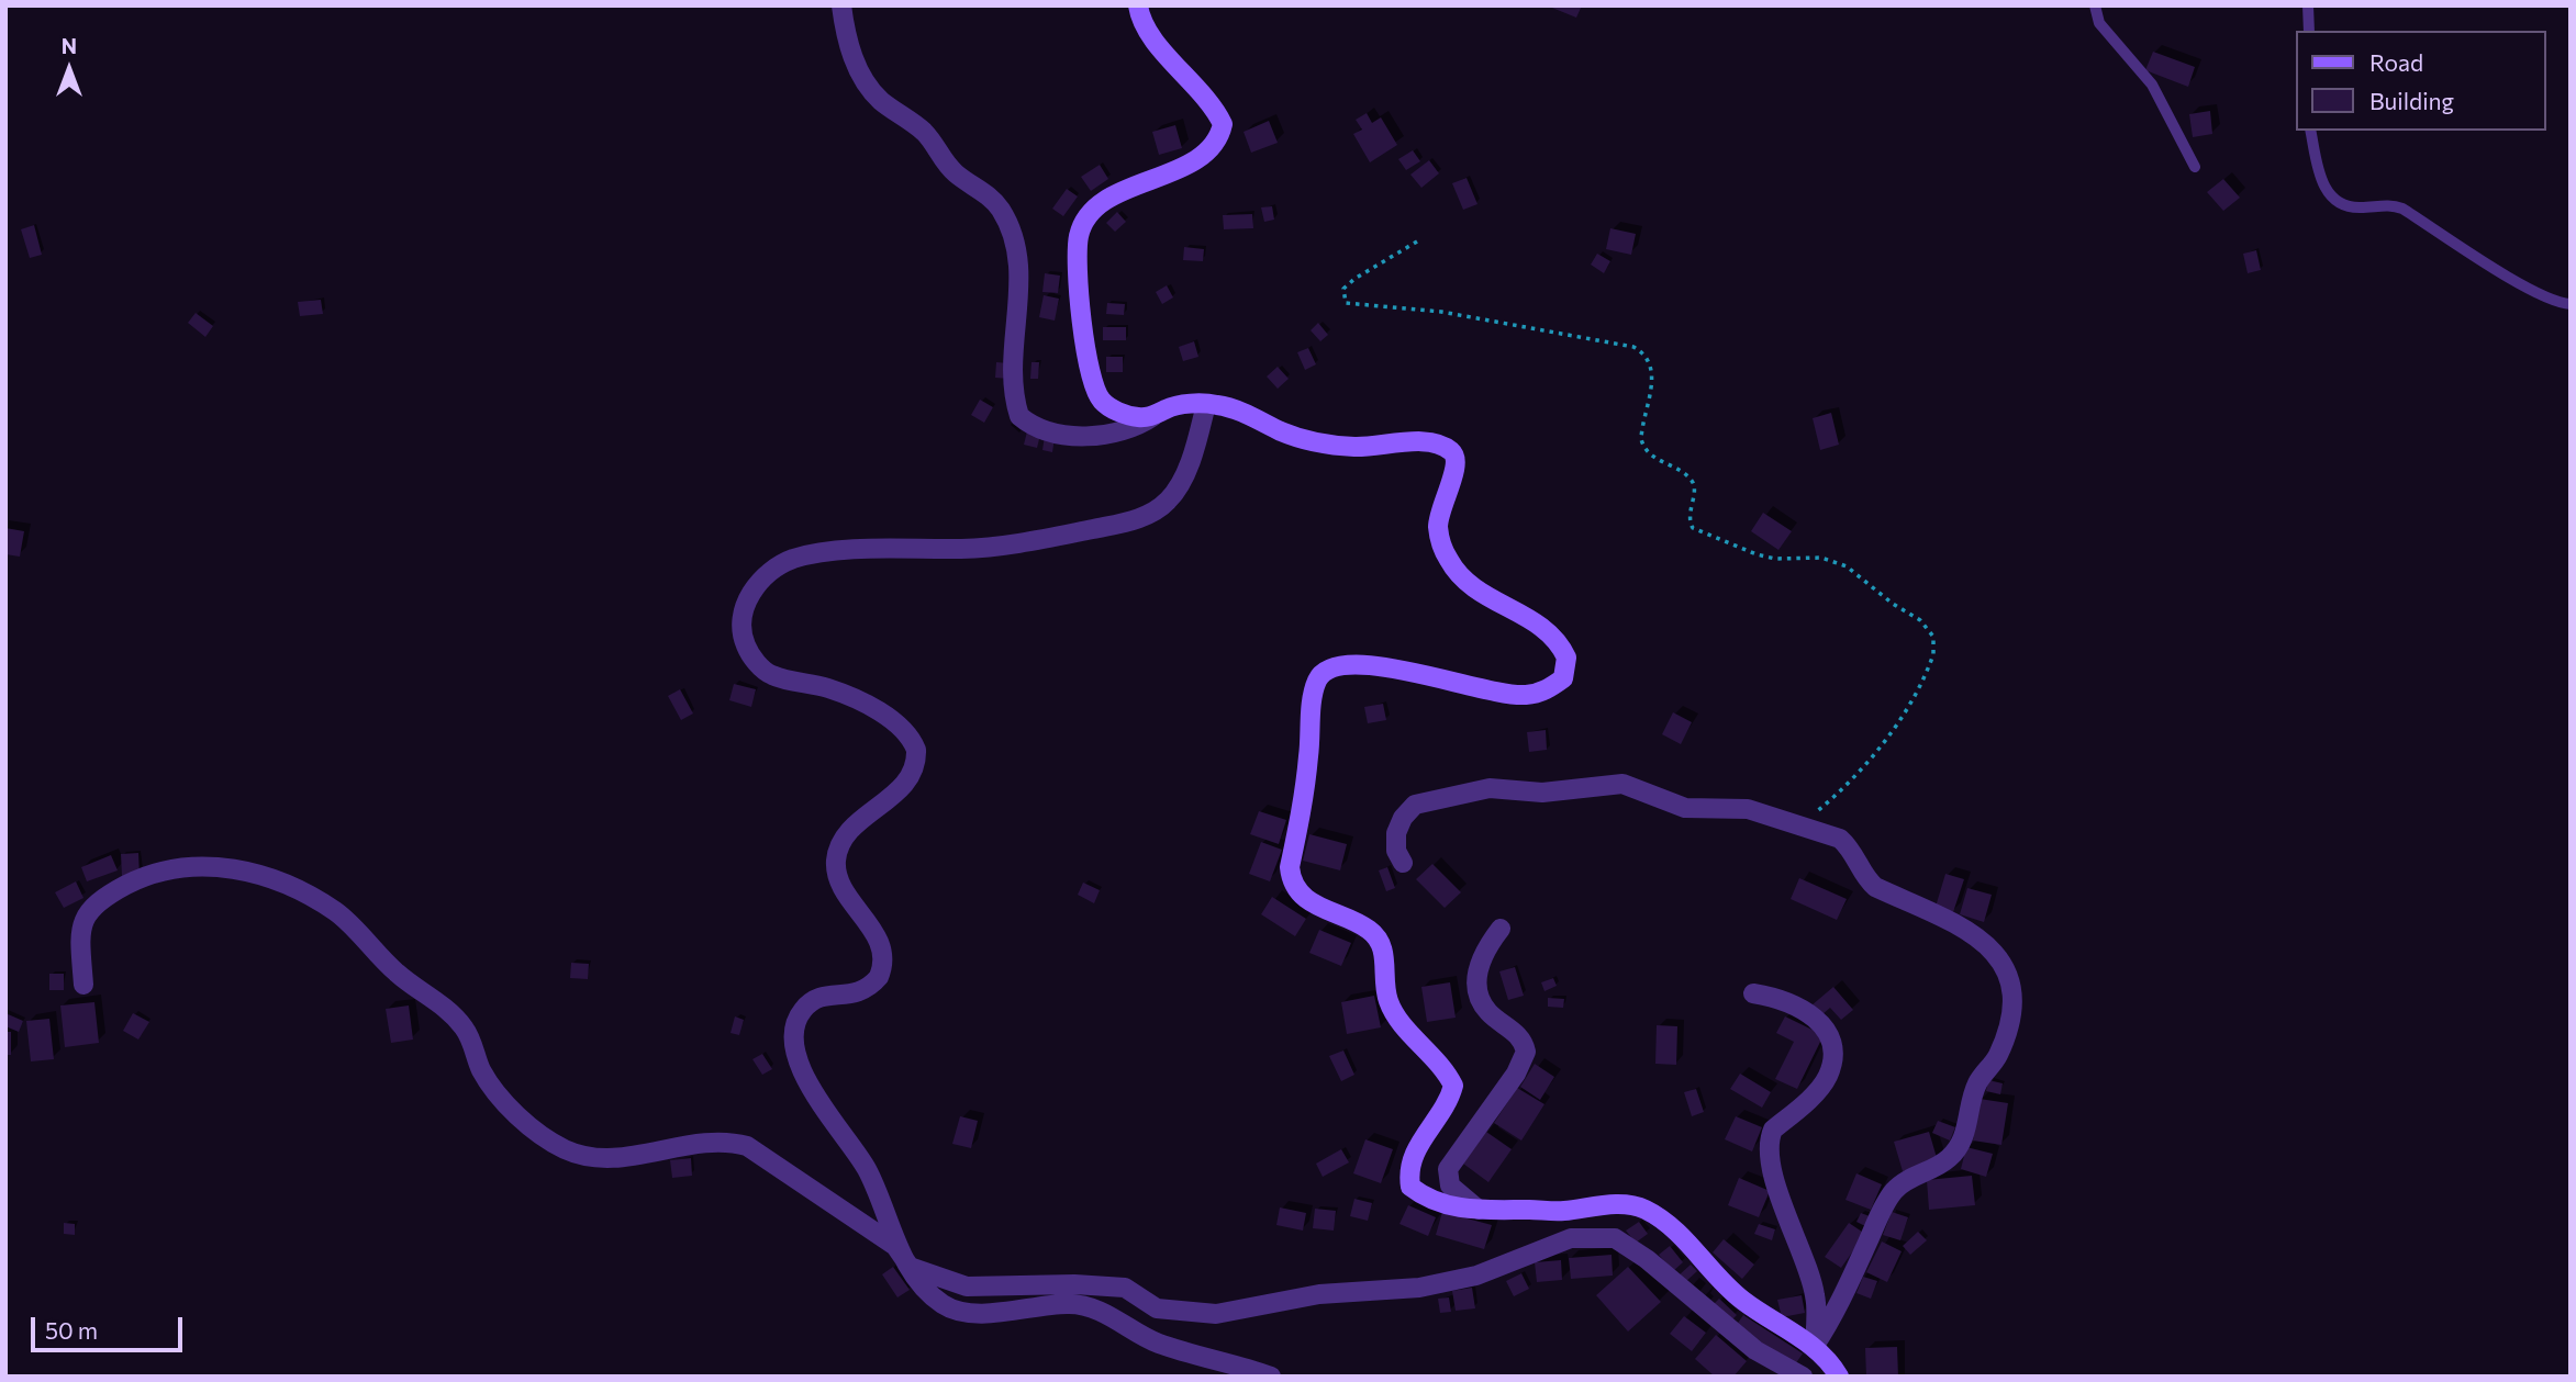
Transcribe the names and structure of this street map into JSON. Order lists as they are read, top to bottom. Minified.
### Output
{"legend":["Road","Building"],"scale_bar":"50 m","north":"top"}
